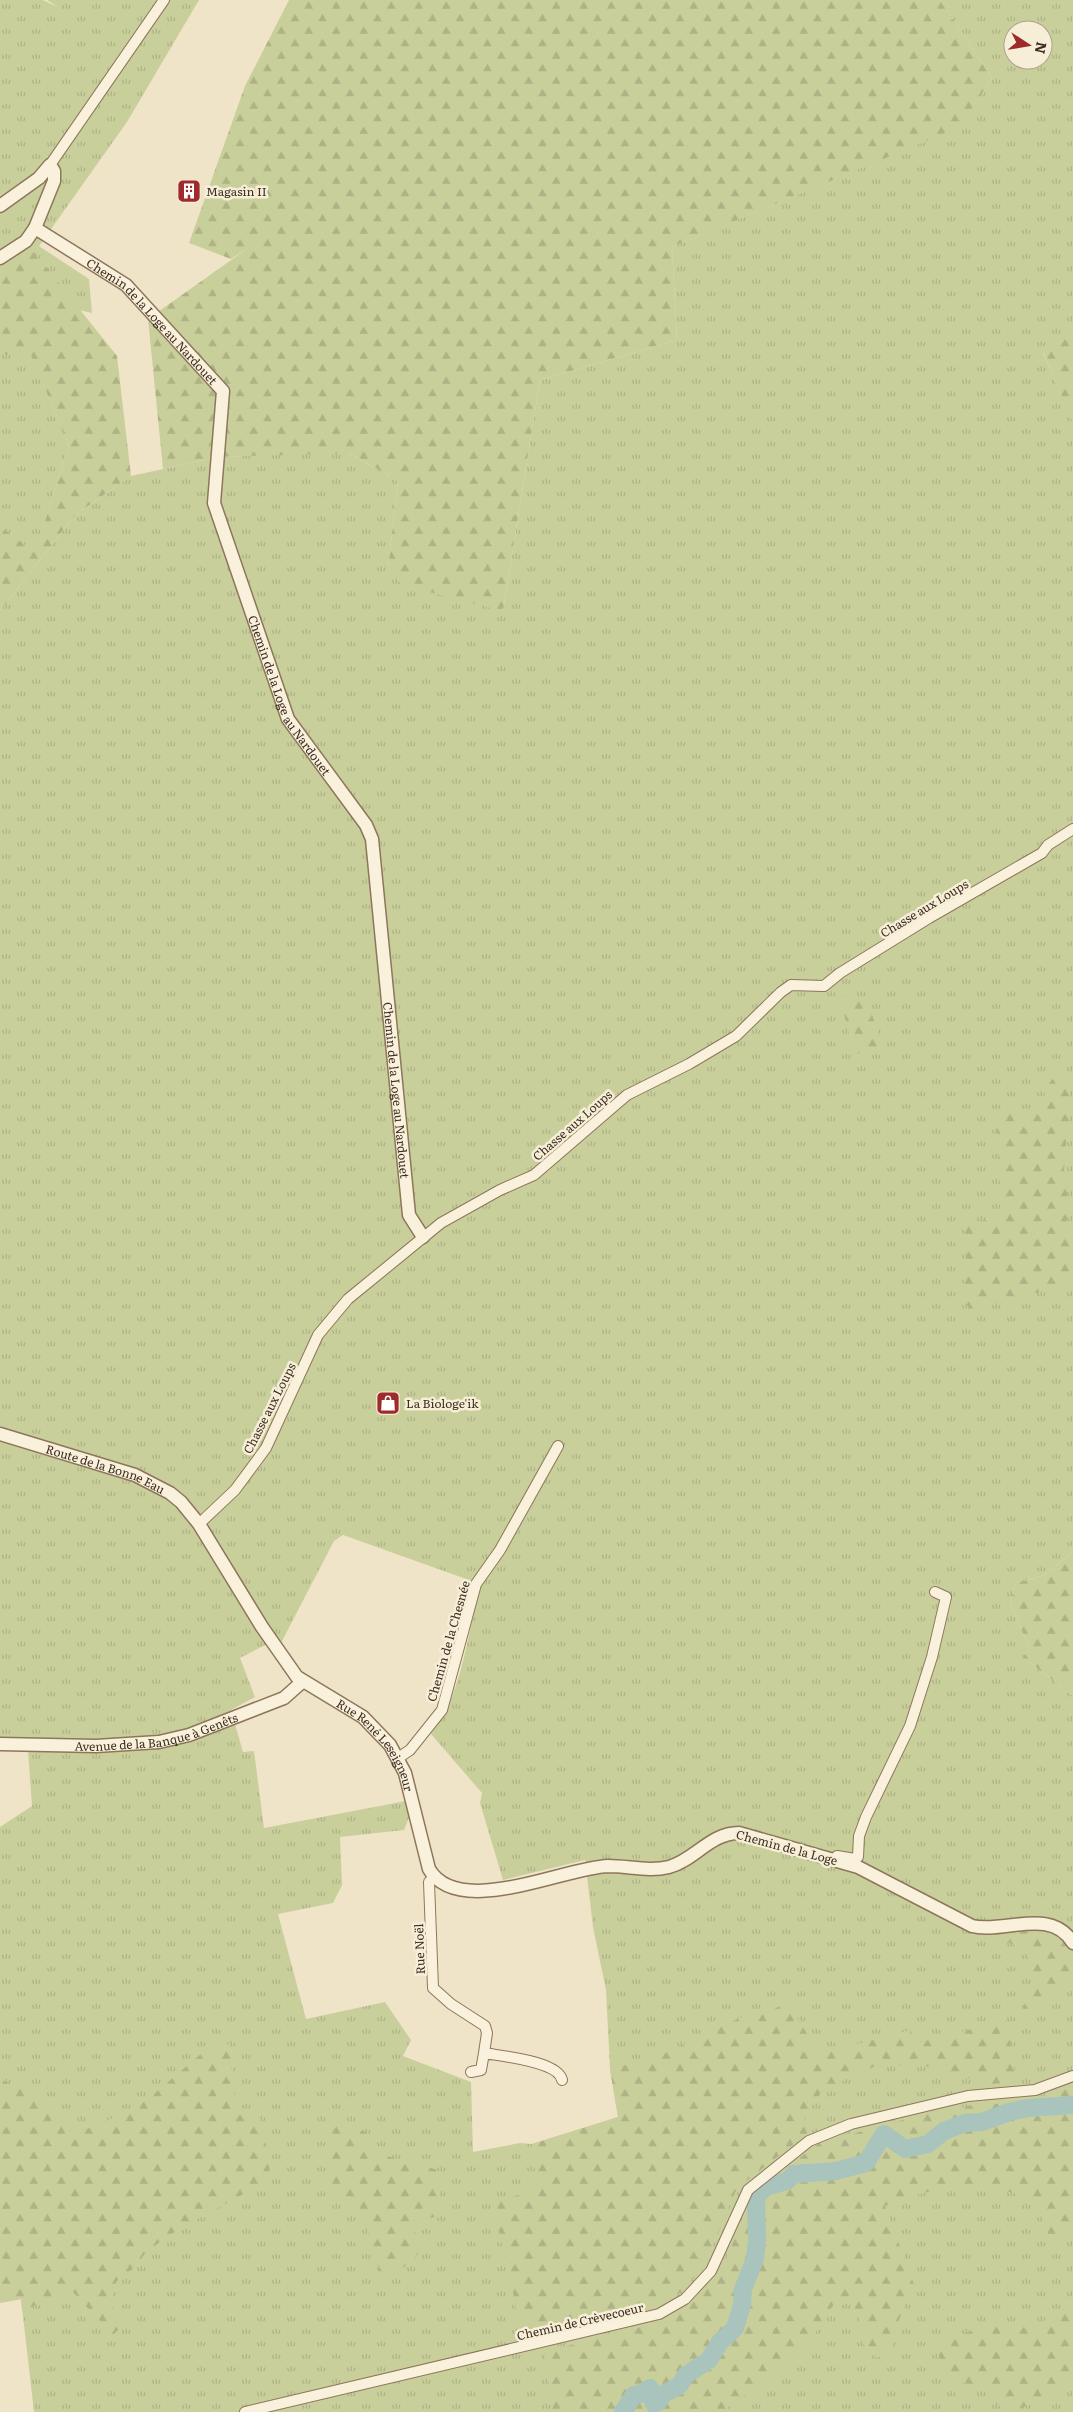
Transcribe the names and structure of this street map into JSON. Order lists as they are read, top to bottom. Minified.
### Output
{"streets":{"street":["Chemin de la Loge au Nardouet","Chasse aux Loups","Route de la Bonne Eau","Chemin de la Chesnée","Avenue de la Banque à Genêts","Rue René Leseigneur","Chemin de la Loge","Rue Noël","Chemin de Crèvecoeur"]},"crossings":[["Chemin de la Loge au Nardouet","Chasse aux Loups"],["Chasse aux Loups","Route de la Bonne Eau"],["Route de la Bonne Eau","Rue René Leseigneur"],["Chemin de la Chesnée","Rue René Leseigneur"],["Avenue de la Banque à Genêts","Rue René Leseigneur"],["Rue René Leseigneur","Chemin de la Loge"],["Rue René Leseigneur","Rue Noël"],["Chemin de la Loge","Rue Noël"]],"places":{"building":["Magasin II"],"shop":["La Biologe'ik"]},"north":"right"}
